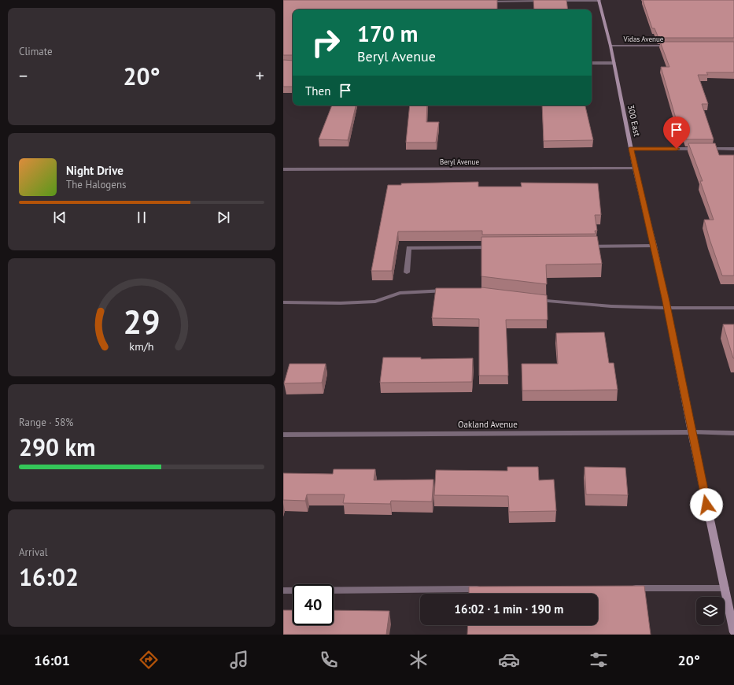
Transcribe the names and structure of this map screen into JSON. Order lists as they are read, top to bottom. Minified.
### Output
{"streets":{"street":["Vidas Avenue","300 East","Beryl Avenue","Oakland Avenue"]},"crossings":[["Vidas Avenue","300 East"],["300 East","Beryl Avenue"],["300 East","Oakland Avenue"]],"page":{"tile":["Climate",["Range · 58%","290 km"],["Arrival","16:02"]],"turn":["170 m","Beryl Avenue"],"heat":["−","20°","+"],"then":"Then","song":["Night Drive","The Halogens"],"limit":"40","trip":"16:02 · 1 min · 190 m","tabs":["16:01","20°"],"gauge":["29","km/h"]}}
